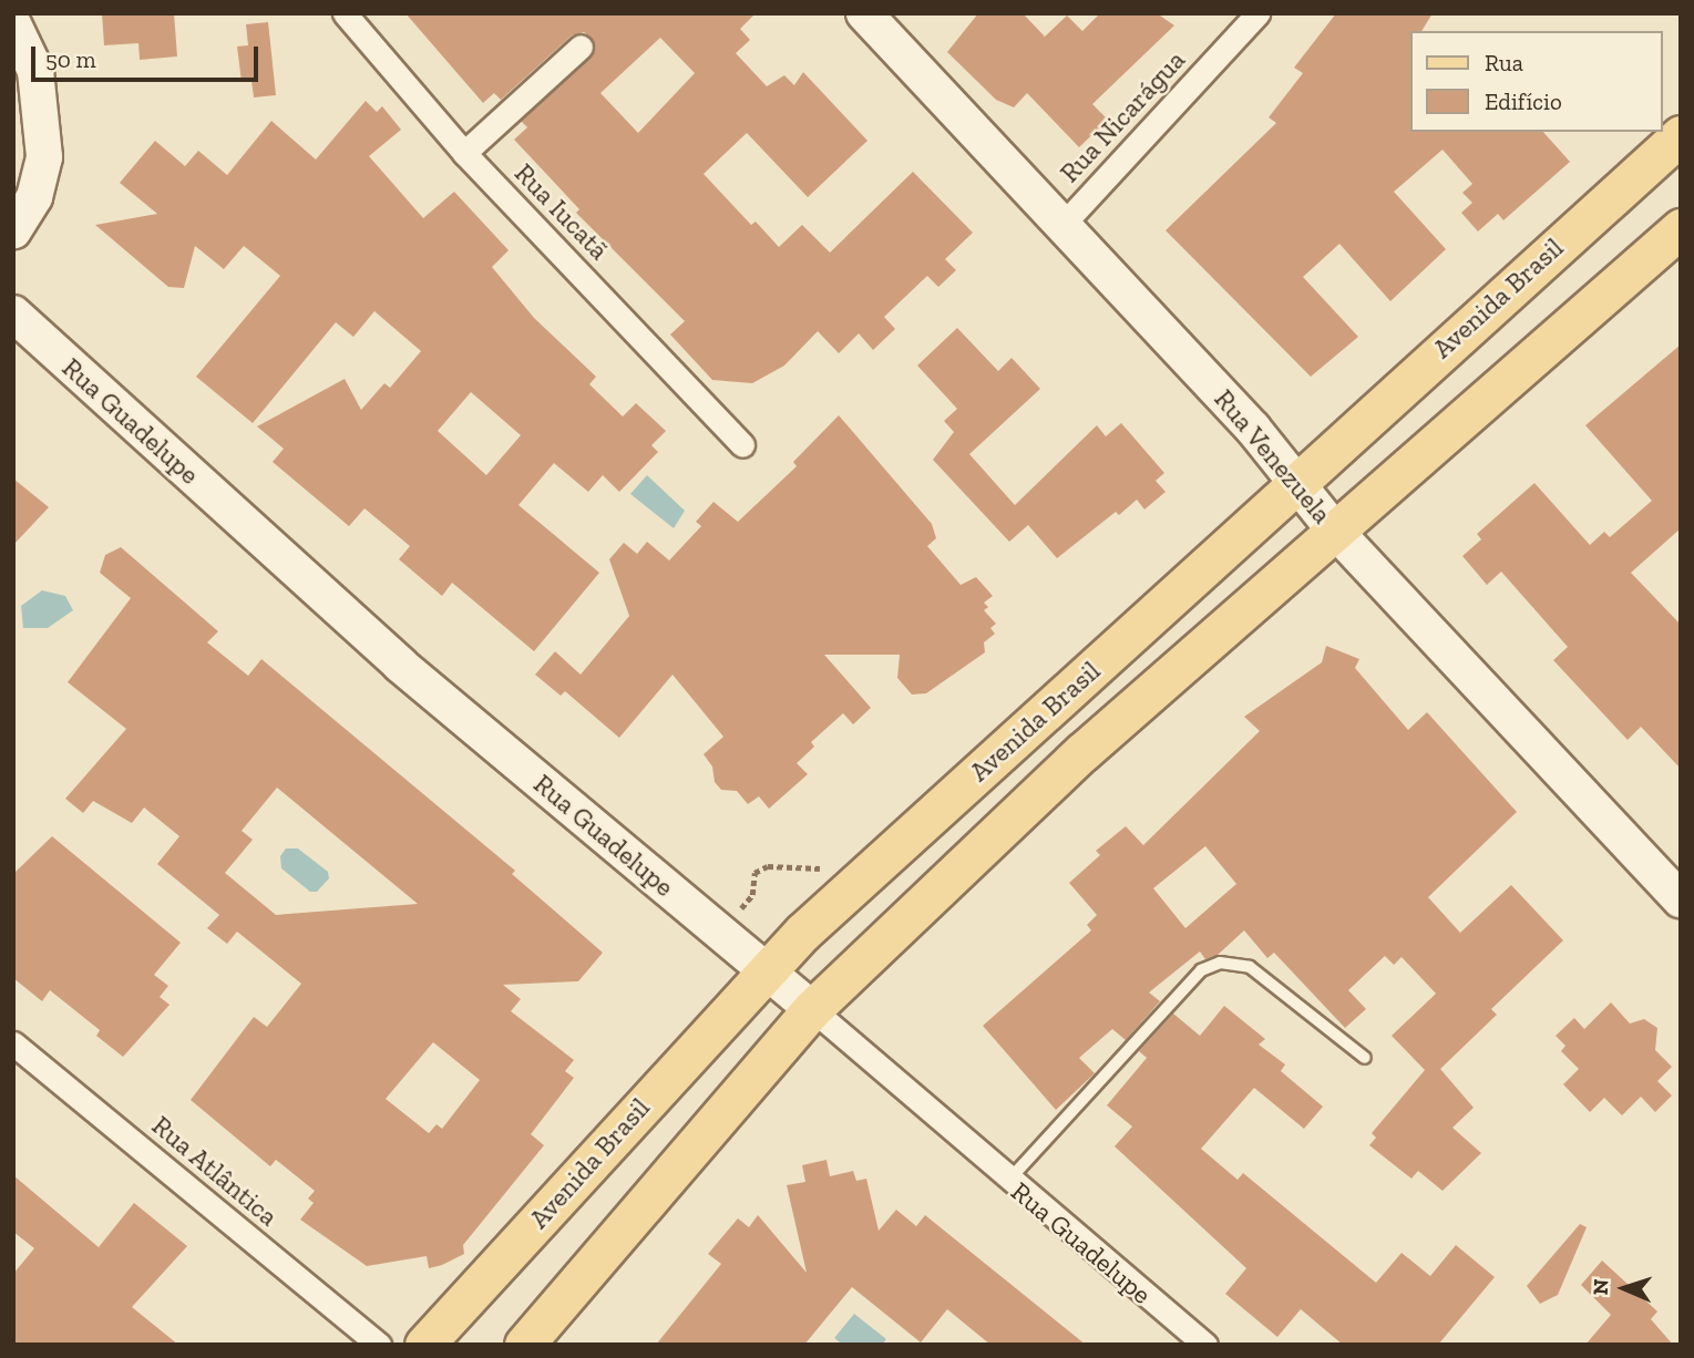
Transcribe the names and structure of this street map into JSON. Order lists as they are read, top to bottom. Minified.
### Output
{"streets":{"main road":["Avenida Brasil"],"street":["Rua Nicarágua","Rua Iucatã","Rua Guadelupe","Rua Venezuela","Rua Atlântica"]},"crossings":[["Rua Nicarágua","Rua Venezuela"],["Avenida Brasil","Rua Guadelupe"],["Avenida Brasil","Rua Venezuela"]],"legend":["Rua","Edifício"],"scale_bar":"50 m","north":"left"}
